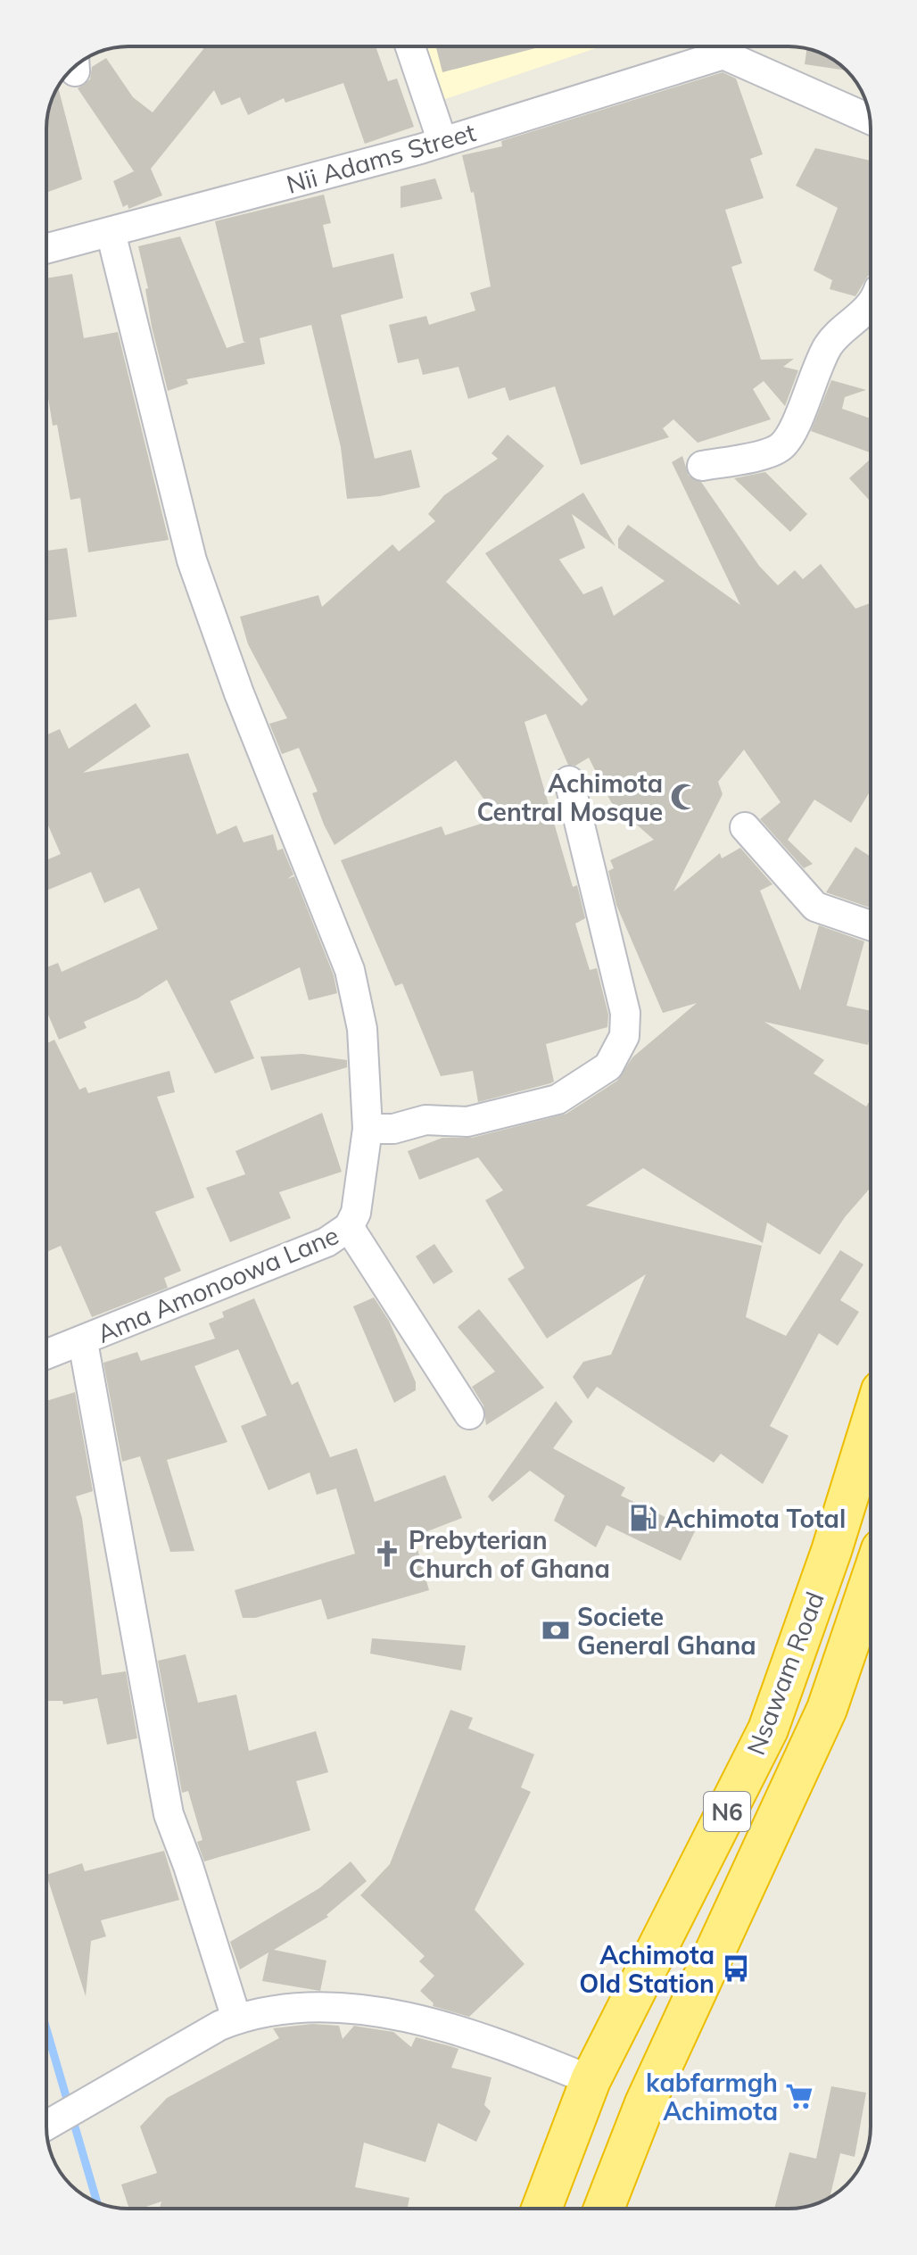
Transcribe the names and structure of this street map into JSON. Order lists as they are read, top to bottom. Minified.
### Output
{"streets":{"highway":["Nsawam Road","N6"],"street":["Nii Adams Street","Ama Amonoowa Lane"]},"crossings":[["Nii Adams Street","Ama Amonoowa Lane"]],"places":{"mosque":["Achimota Central Mosque"],"fuel station":["Achimota Total"],"church":["Prebyterian Church of Ghana"],"bank":["Societe General Ghana"],"bus stop":["Achimota Old Station"],"supermarket":["kabfarmgh Achimota"]}}
